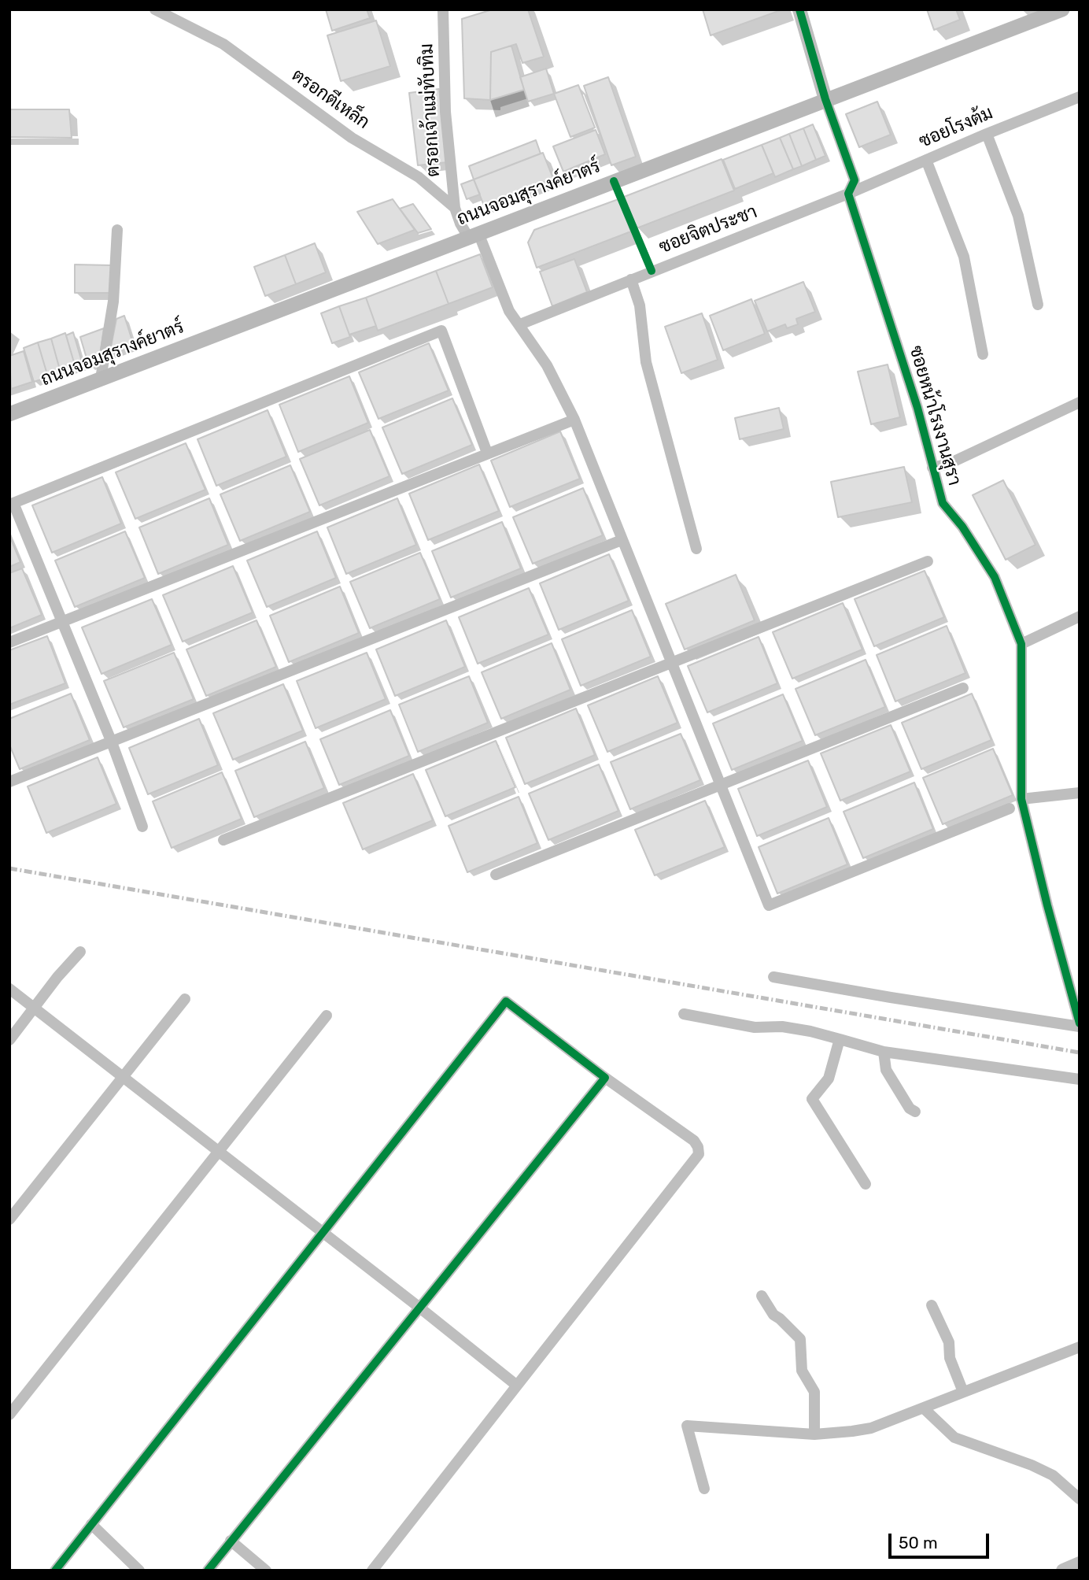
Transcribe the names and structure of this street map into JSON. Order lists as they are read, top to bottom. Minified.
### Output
{"streets":{"main road":["ถนนจอมสุรางค์ยาตร์"],"street":["ตรอกตีเหล็ก","ตรอกเจ้าแม่ทับทิม","ซอยโรงต้ม","ซอยจิตประชา","ซอยหน้าโรงงานสุรา"]},"crossings":[["ตรอกตีเหล็ก","ตรอกเจ้าแม่ทับทิม"],["ตรอกตีเหล็ก","ถนนจอมสุรางค์ยาตร์"],["ตรอกตีเหล็ก","ซอยจิตประชา"],["ซอยโรงต้ม","ซอยจิตประชา"],["ซอยโรงต้ม","ซอยหน้าโรงงานสุรา"],["ถนนจอมสุรางค์ยาตร์","ซอยหน้าโรงงานสุรา"],["ซอยจิตประชา","ซอยหน้าโรงงานสุรา"]],"scale_bar":"50 m"}
